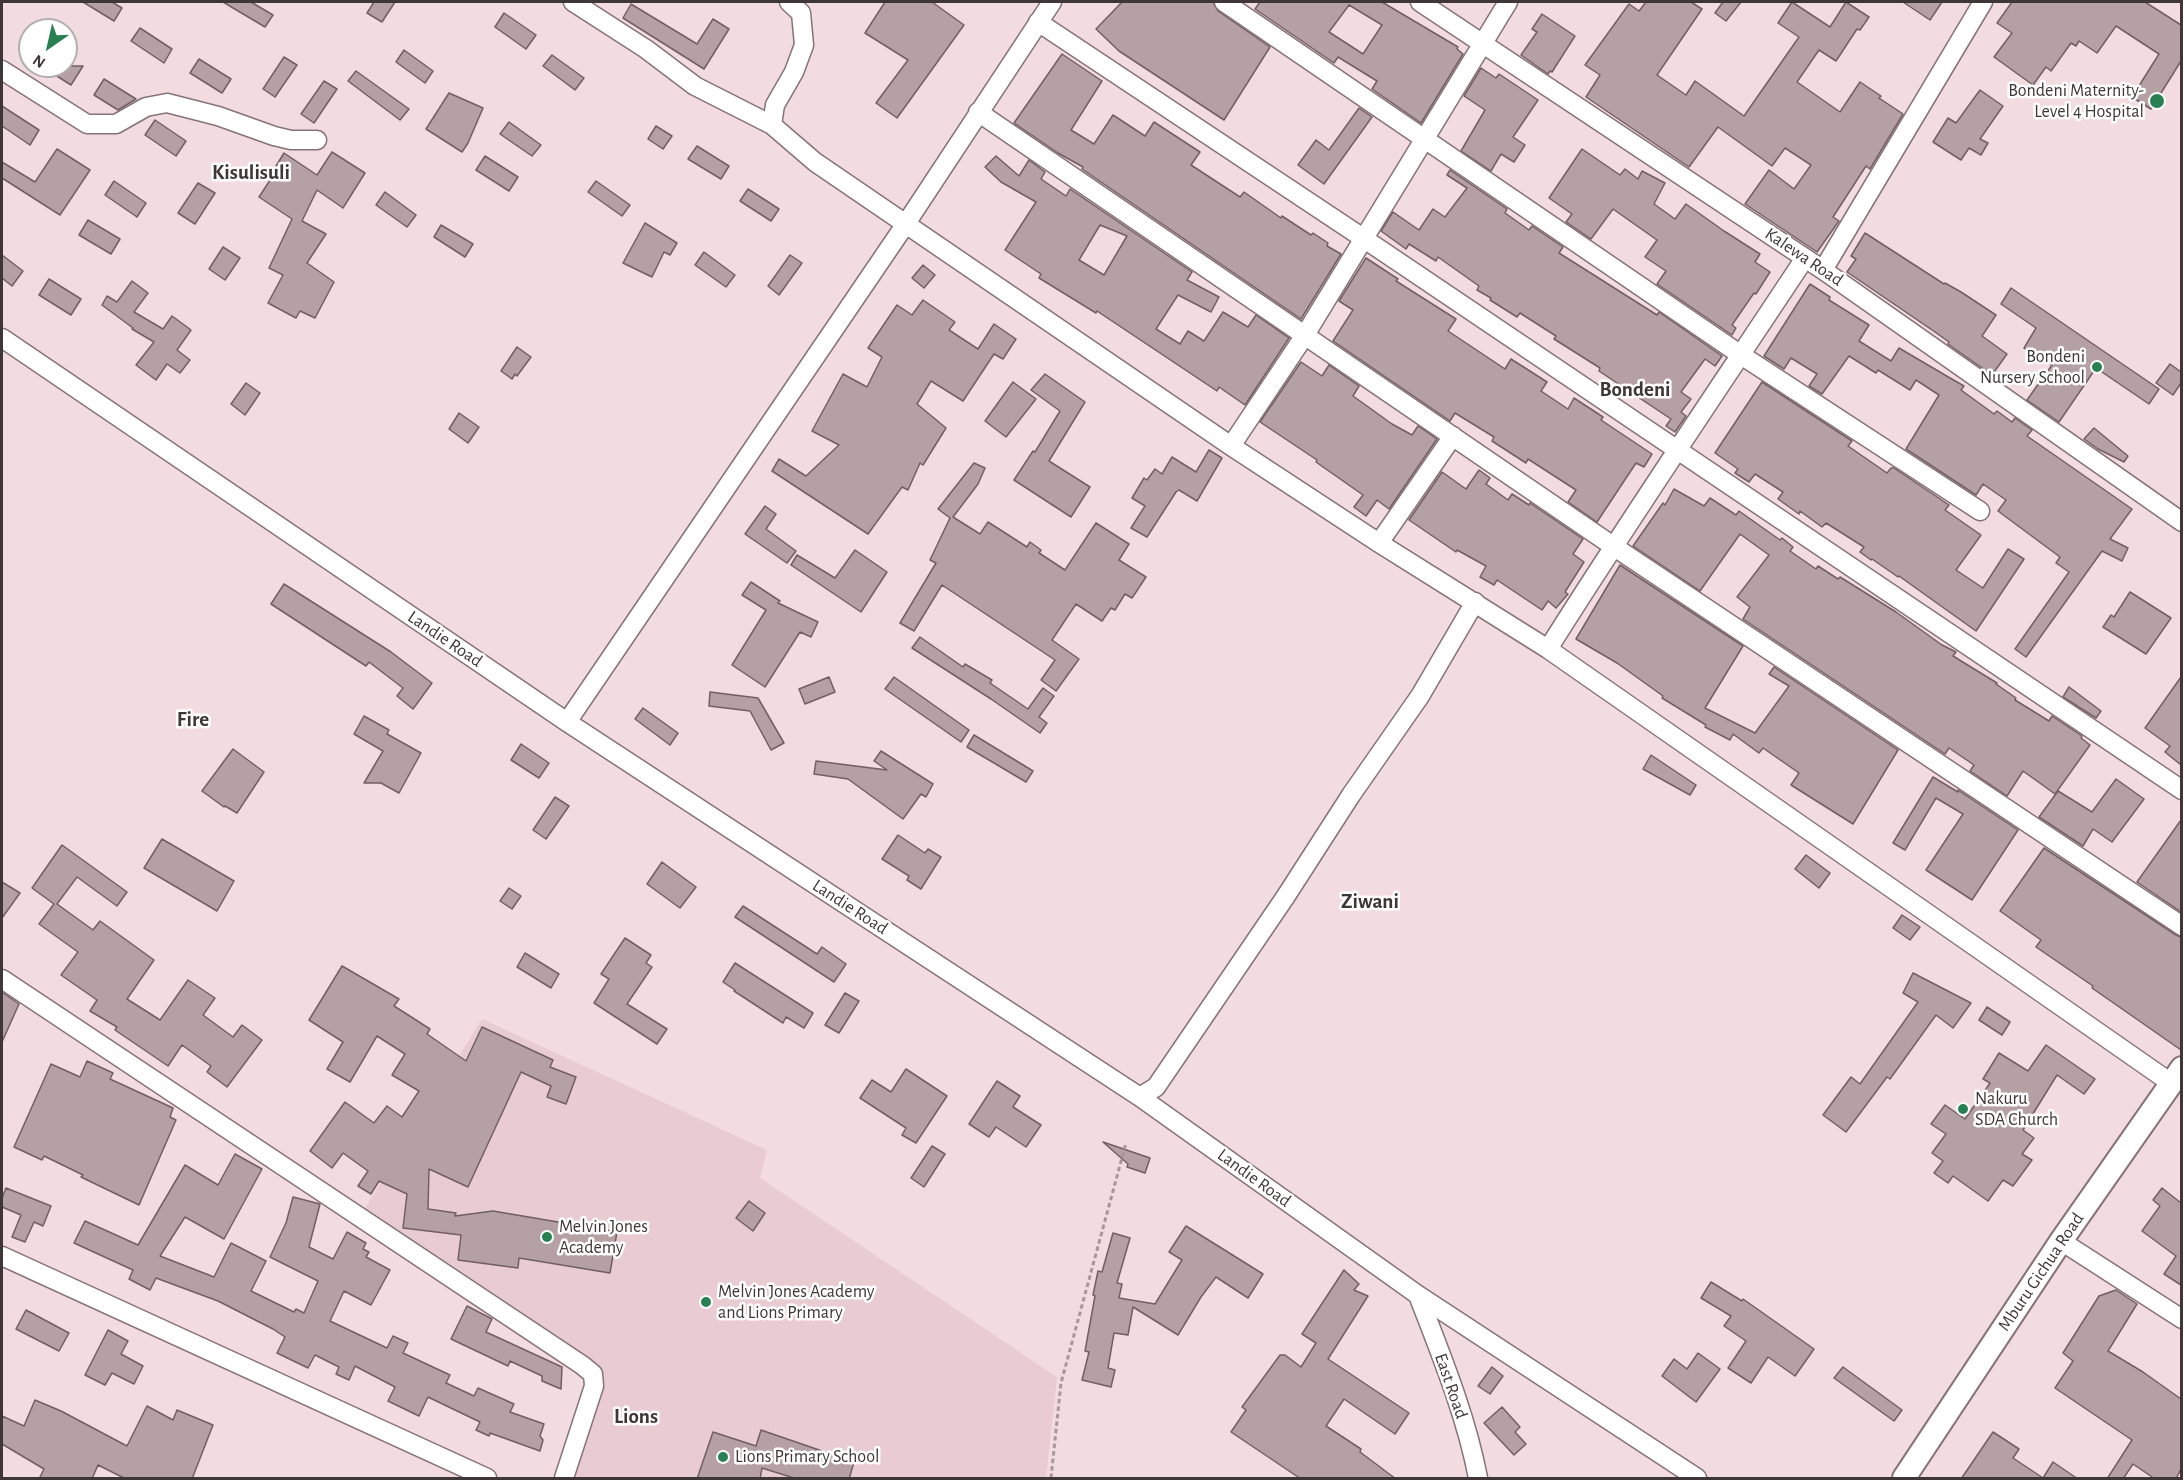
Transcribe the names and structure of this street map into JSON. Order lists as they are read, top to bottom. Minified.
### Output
{"streets":{"street":["Kalewa Road","Landie Road","Mburu Gichua Road","East Road"]},"crossings":[["Landie Road","East Road"]],"districts":["Kisulisuli","Bondeni","Fire","Ziwani","Lions"],"places":["Bondeni Maternity- Level 4 Hospital","Bondeni Nursery School","Nakuru SDA Church","Melvin Jones Academy","Melvin Jones Academy and Lions Primary","Lions Primary School"],"north":"bottom left"}
